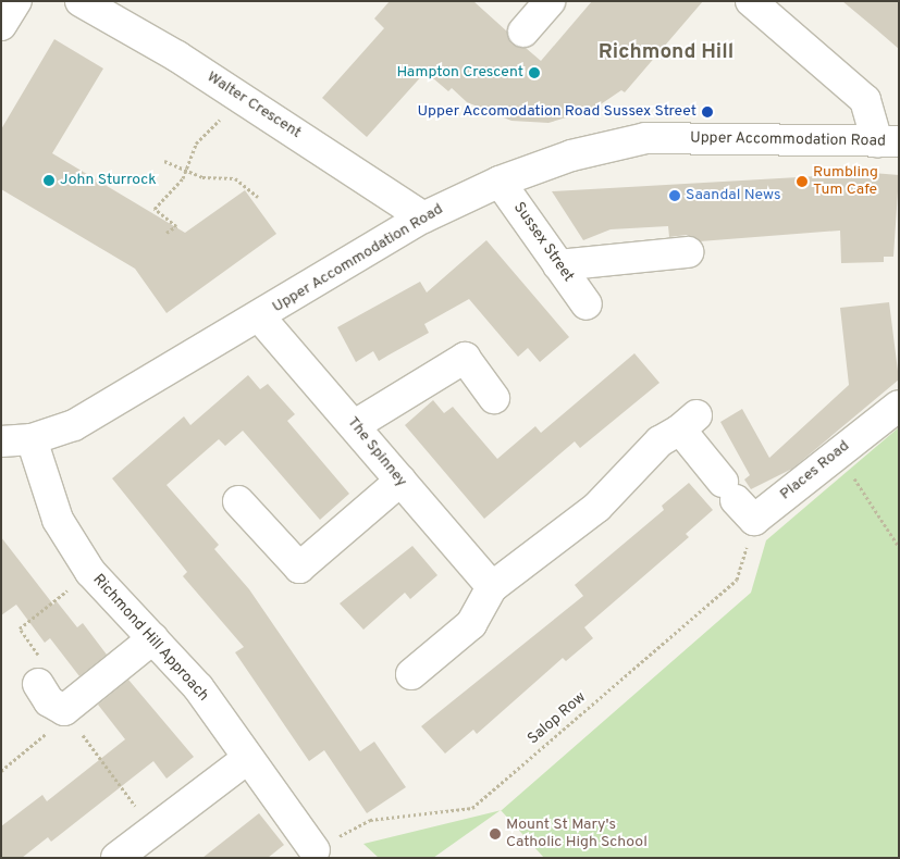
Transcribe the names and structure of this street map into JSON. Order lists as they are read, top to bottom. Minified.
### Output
{"streets":{"street":["Walter Crescent","Upper Accommodation Road","Sussex Street","The Spinney","Places Road","Richmond Hill Approach"],"path":["Salop Row"]},"crossings":[["Walter Crescent","Upper Accommodation Road"],["Upper Accommodation Road","Sussex Street"],["Upper Accommodation Road","The Spinney"],["Upper Accommodation Road","Richmond Hill Approach"],["Places Road","Salop Row"],["Richmond Hill Approach","Salop Row"]],"districts":["Richmond Hill"],"places":["Hampton Crescent","Upper Accomodation Road Sussex Street","John Sturrock","Rumbling Tum Cafe","Saandal News","Mount St Mary's Catholic High School"]}
